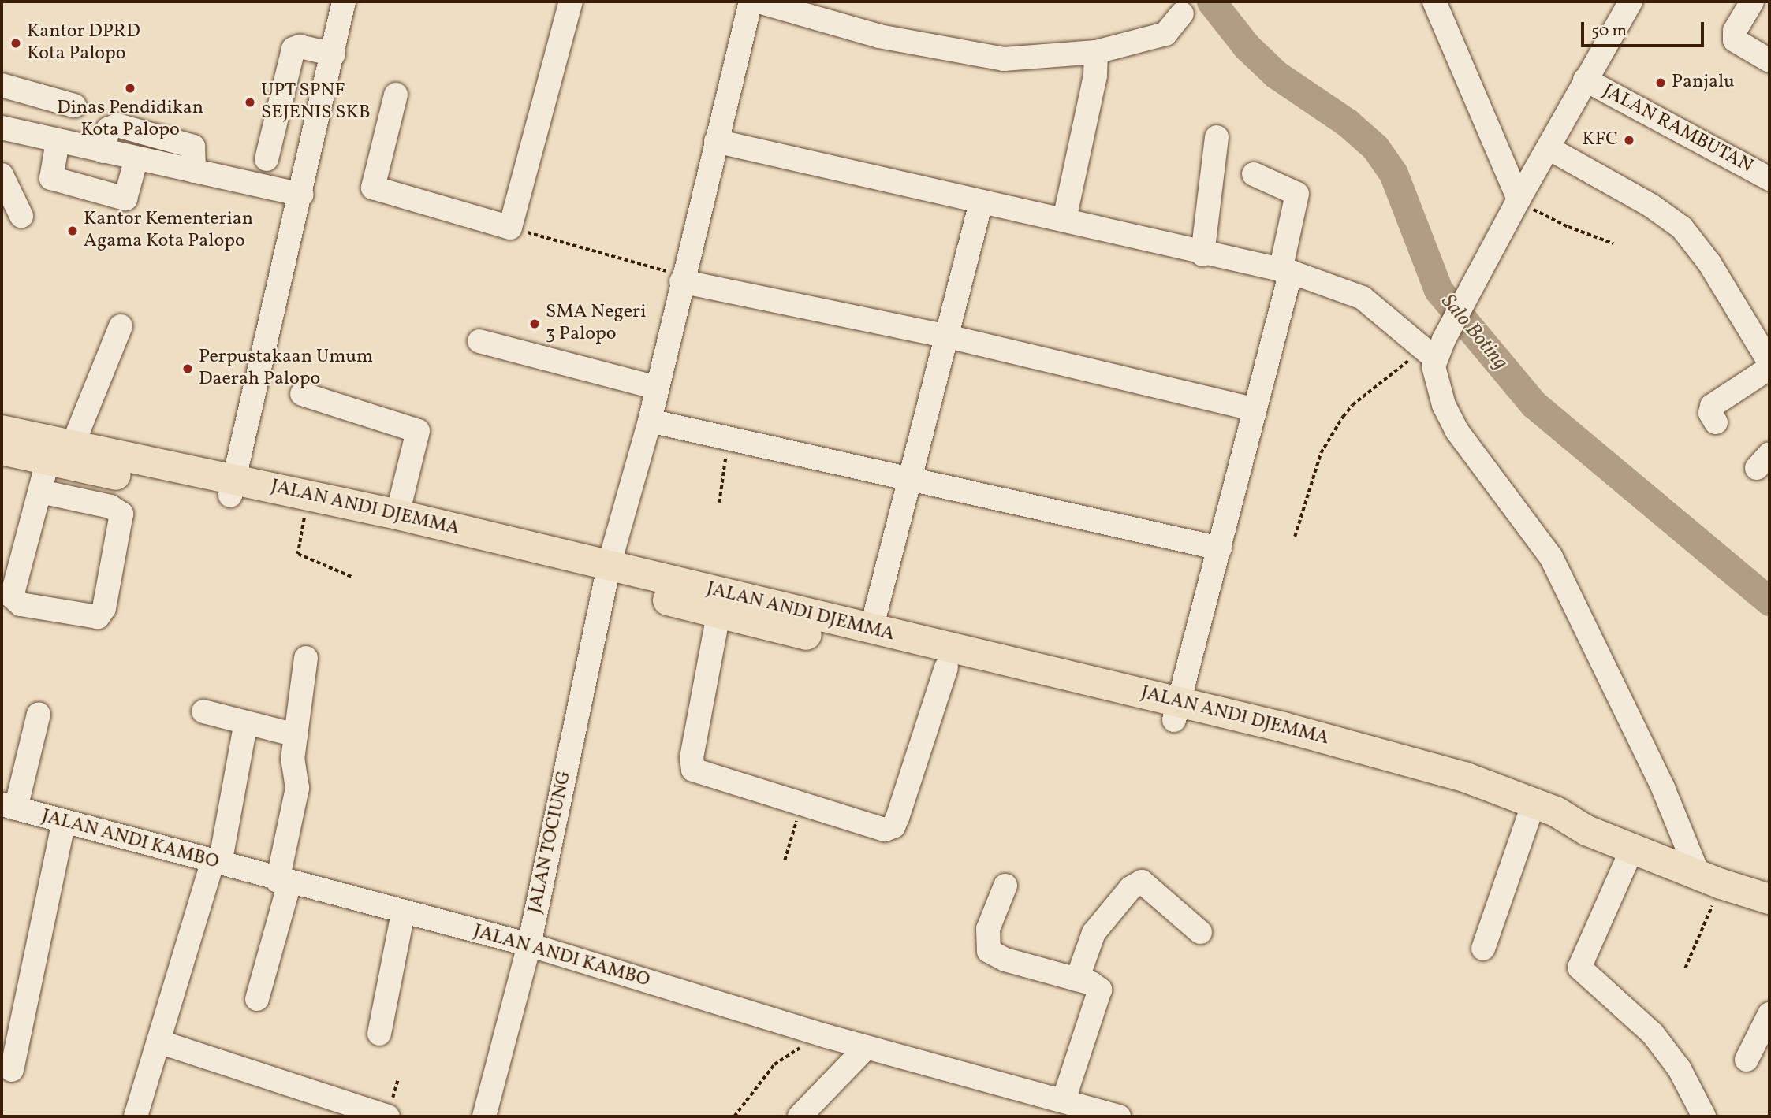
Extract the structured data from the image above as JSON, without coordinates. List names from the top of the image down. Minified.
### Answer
{"streets":{"highway":["JALAN ANDI DJEMMA"],"street":["JALAN RAMBUTAN","JALAN ANDI KAMBO","JALAN TOCIUNG"]},"crossings":[["JALAN ANDI DJEMMA","JALAN TOCIUNG"],["JALAN ANDI KAMBO","JALAN TOCIUNG"]],"water":["Salo Boting"],"places":["Kantor DPRD Kota Palopo","Panjalu","Dinas Pendidikan Kota Palopo","UPT SPNF SEJENIS SKB","KFC","Kantor Kementerian Agama Kota Palopo","SMA Negeri 3 Palopo","Perpustakaan Umum Daerah Palopo"],"scale_bar":"50 m"}
